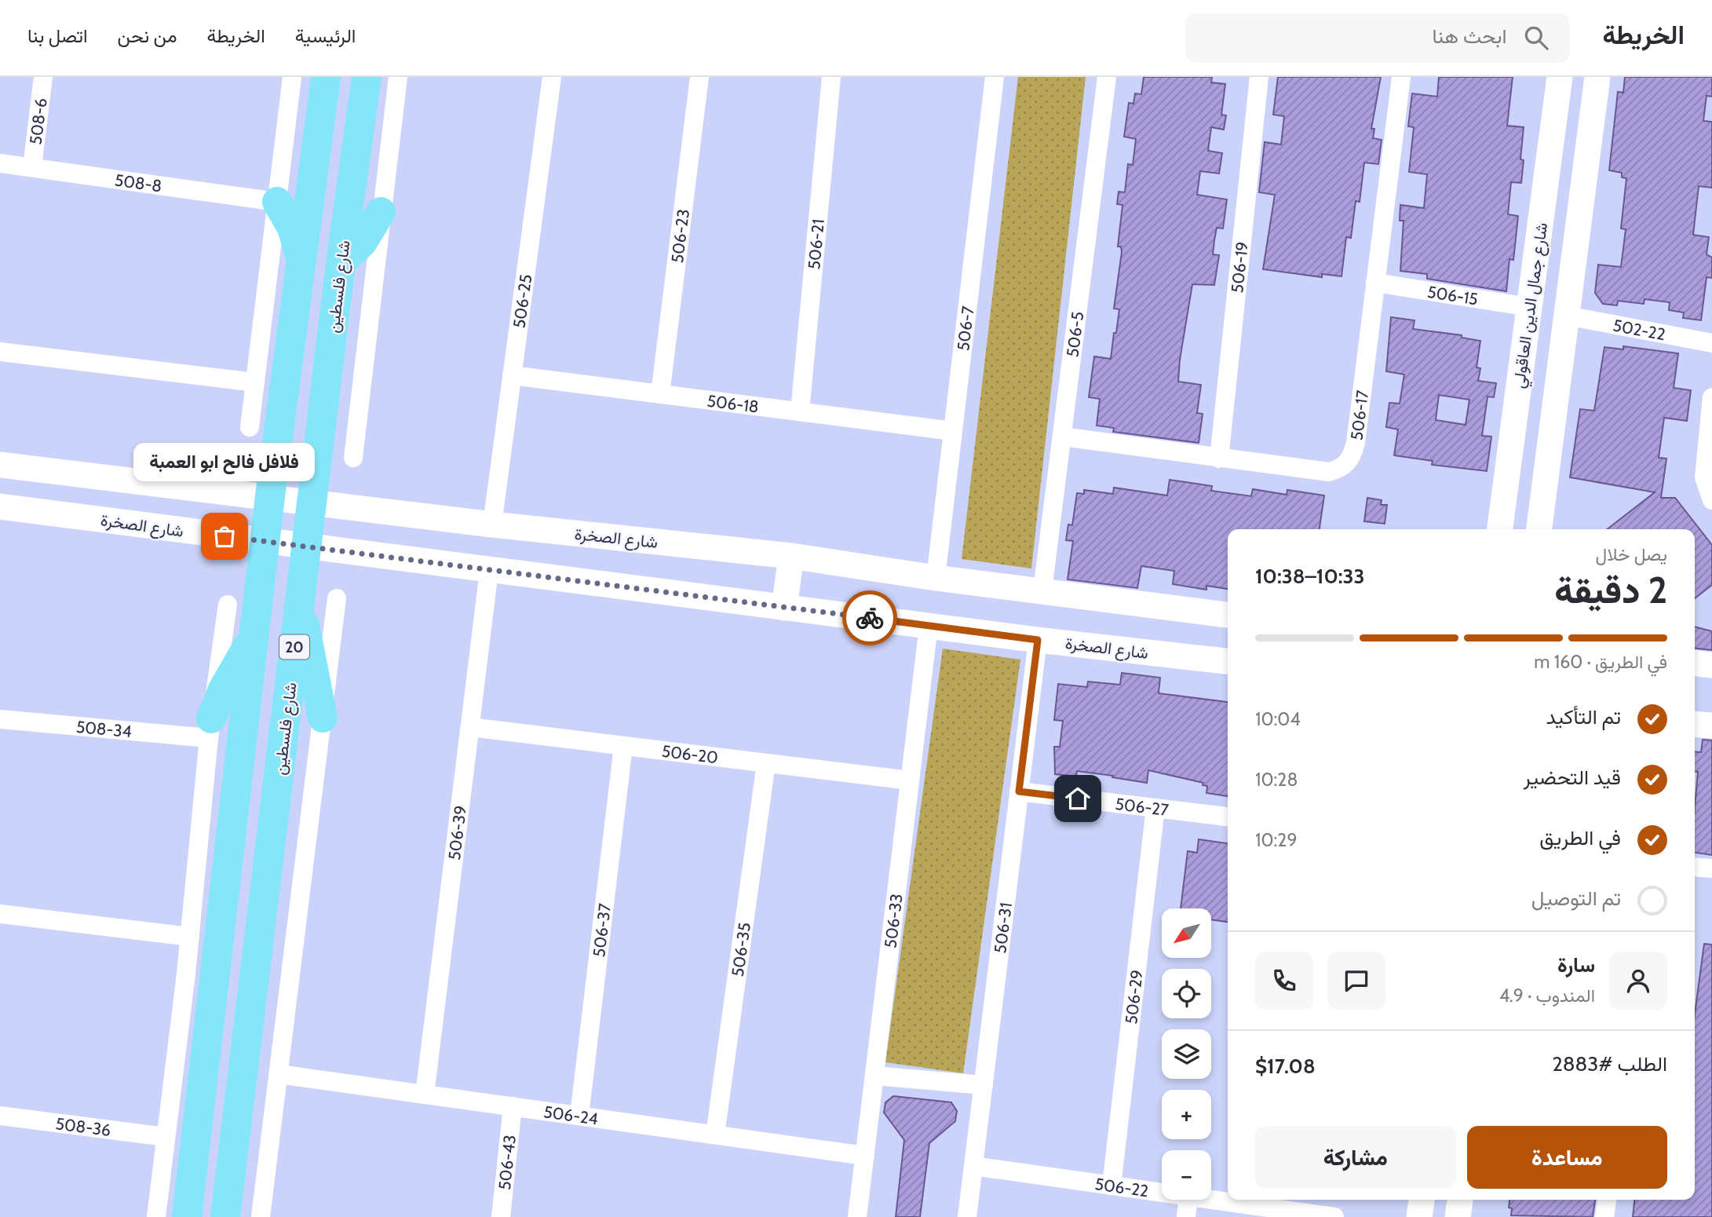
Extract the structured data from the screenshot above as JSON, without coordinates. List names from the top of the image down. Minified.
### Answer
{"streets":{"main road":["شارع فلسطين","20"],"street":["508-6","508-8","506-23","506-21","506-19","506-15","506-25","شارع جمال الدين العاقولي","506-7","502-22","506-5","506-18","506-17","شارع الصخرة","508-34","506-20","506-27","506-39","506-33","506-31","506-37","506-35","506-29","506-24","508-36","506-43","506-22"]},"crossings":[["508-6","508-8"],["506-23","506-18"],["506-21","506-18"],["506-19","506-17"],["شارع فلسطين","شارع الصخرة"],["506-15","شارع جمال الدين العاقولي"],["506-15","506-17"],["506-25","506-18"],["506-25","شارع الصخرة"],["506-7","506-18"],["506-7","شارع الصخرة"],["506-5","506-17"],["506-5","شارع الصخرة"],["شارع الصخرة","506-39"],["شارع الصخرة","506-33"],["شارع الصخرة","506-31"],["506-20","506-39"],["506-20","506-33"],["506-20","506-37"],["506-20","506-35"],["506-27","506-31"],["506-27","506-29"],["506-39","506-24"],["506-33","506-24"],["506-31","506-22"],["506-37","506-24"],["506-35","506-24"],["506-29","506-22"],["506-24","506-43"]],"places":["فلافل فالح ابو العمبة"],"north":"bottom left","page":{"header":"الخريطة","search":"ابحث هنا","nav":["الرئيسية","الخريطة","من نحن","اتصل بنا"],"bubble":"فلافل فالح ابو العمبة","heading":["2 دقيقة","يصل خلال","10:33–10:38"],"panel":["سارة","المندوب · 4.9","الطلب #2883","$17.08"],"bar":"في الطريق · 160 m","list":[["تم التأكيد","10:04"],["قيد التحضير","10:28"],["في الطريق","10:29"],"تم التوصيل"],"map_buttons":["+","−"],"buttons":["مساعدة","مشاركة"]}}
